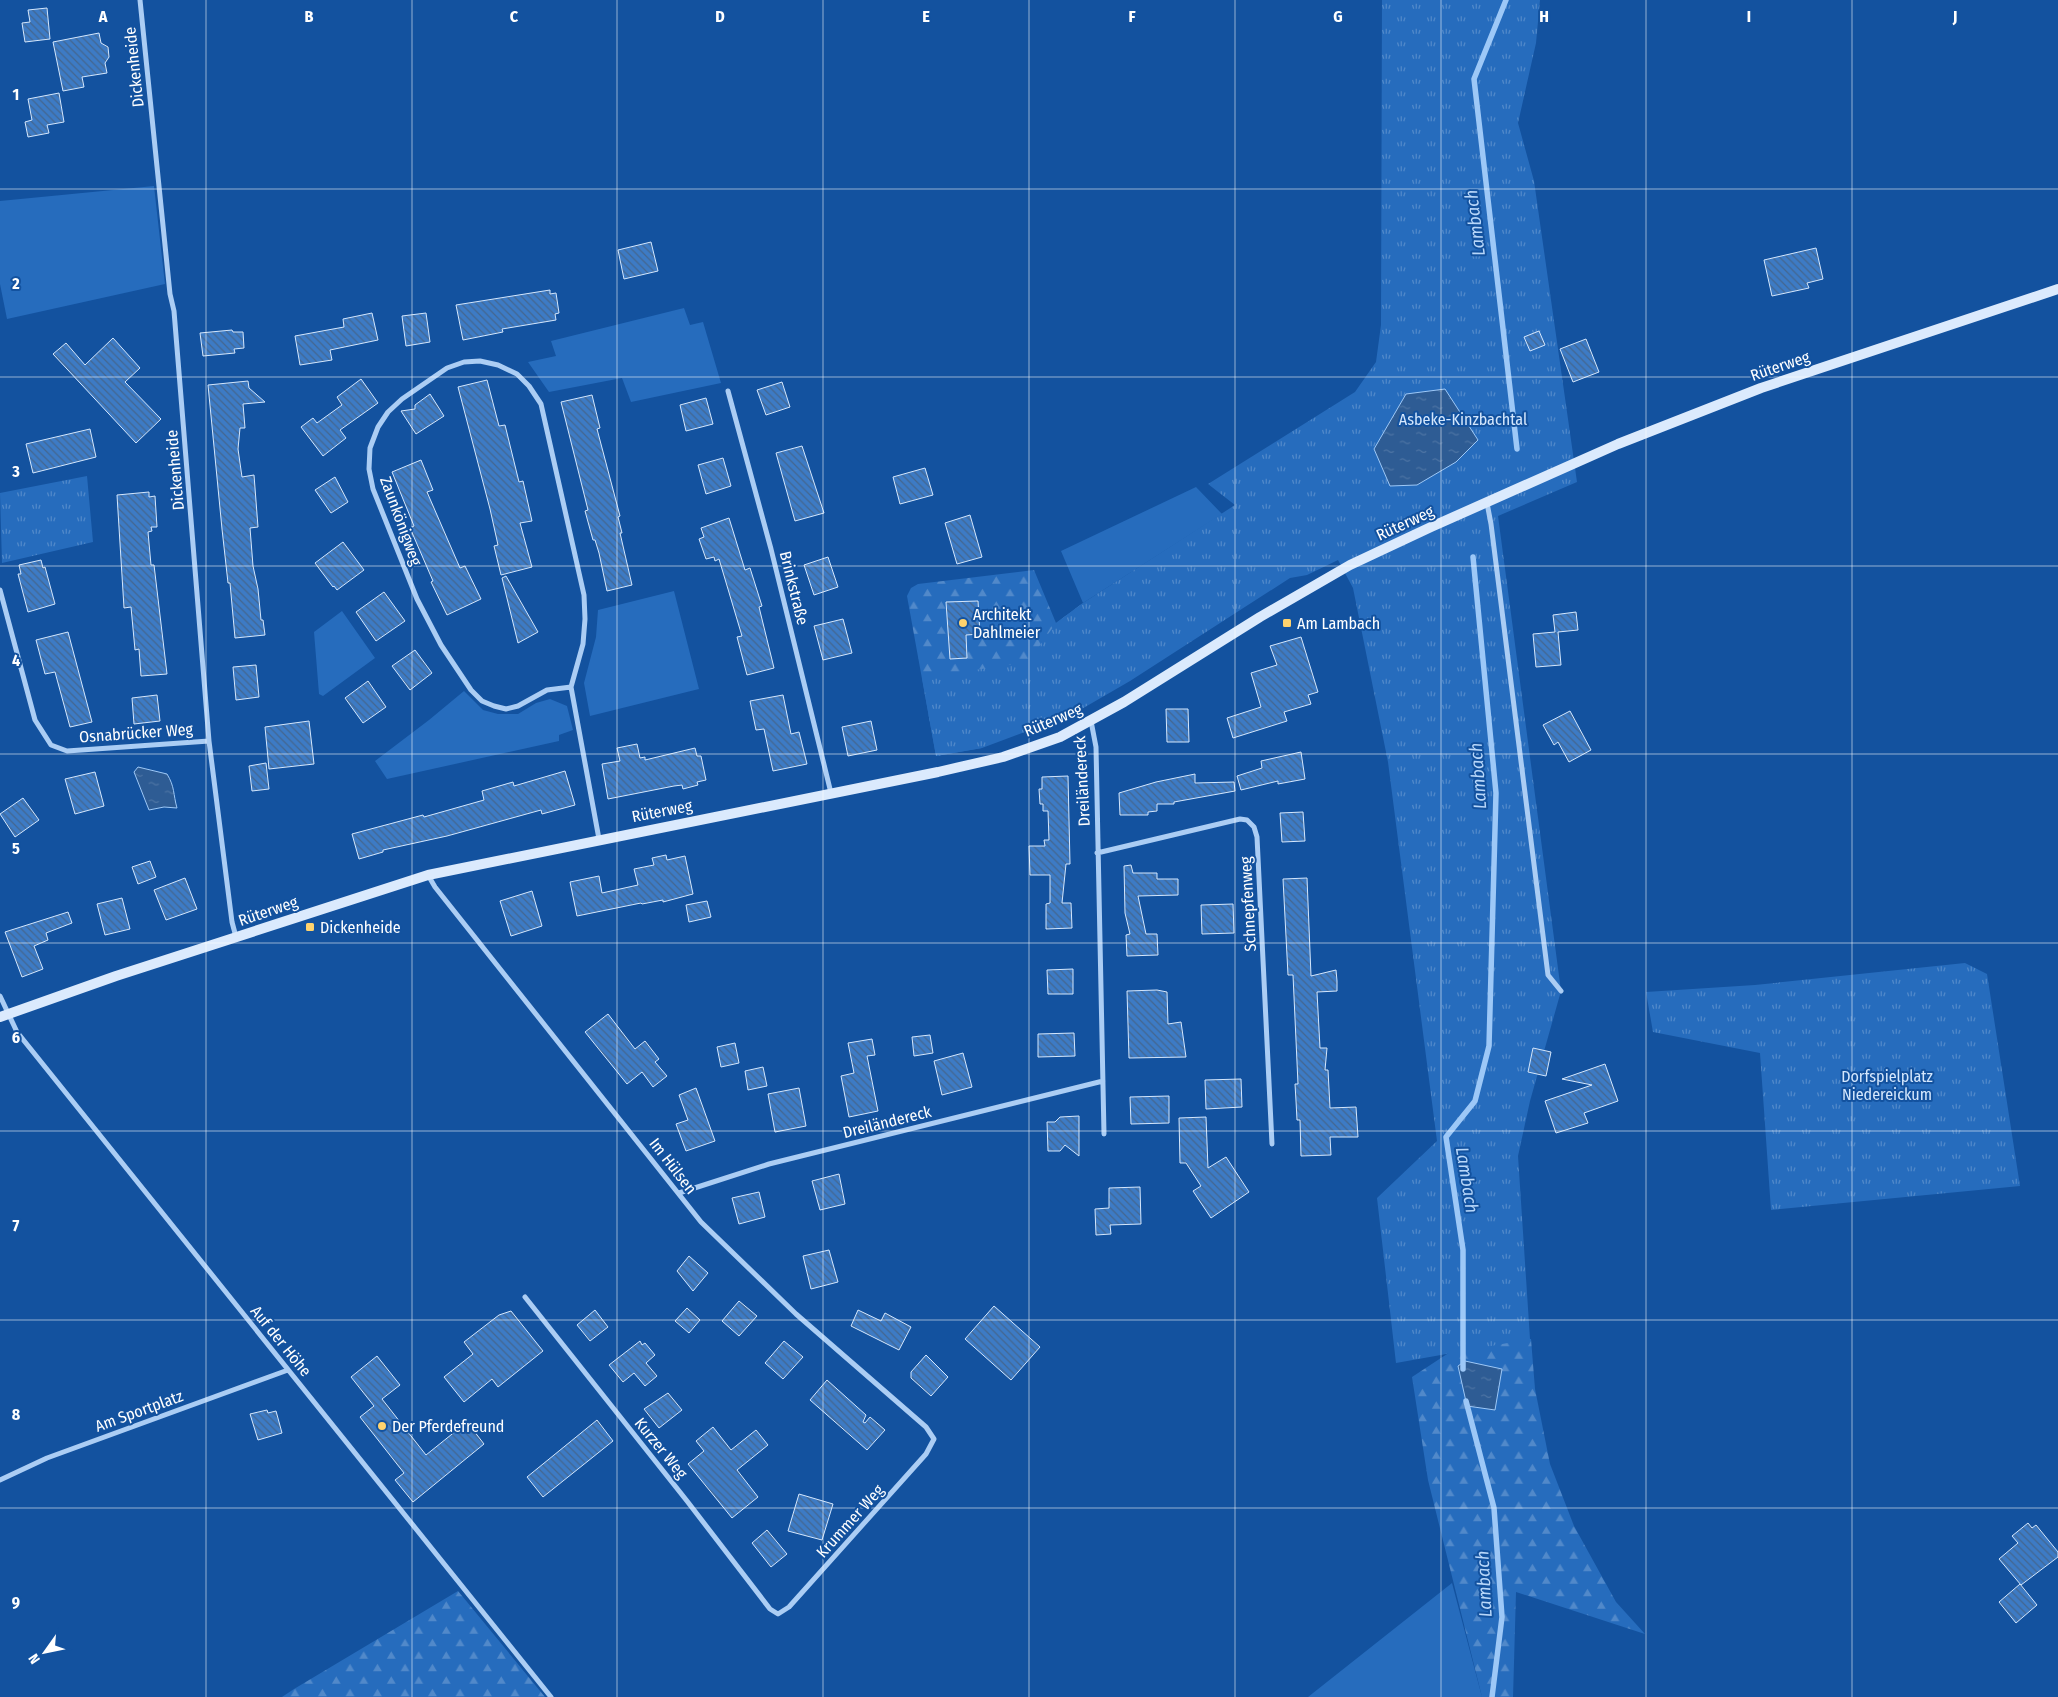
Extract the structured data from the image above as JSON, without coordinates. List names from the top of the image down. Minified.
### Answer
{"streets":{"street":["Dickenheide","Rüterweg","Zaunkönigweg","Brinkstraße","Osnabrücker Weg","Dreiländereck","Schnepfenweg","Im Hülsen","Auf der Höhe","Am Sportplatz","Kurzer Weg","Krummer Weg"]},"crossings":[["Dickenheide","Rüterweg"],["Dickenheide","Osnabrücker Weg"],["Rüterweg","Zaunkönigweg"],["Rüterweg","Brinkstraße"],["Rüterweg","Dreiländereck"],["Rüterweg","Im Hülsen"],["Rüterweg","Auf der Höhe"],["Dreiländereck","Schnepfenweg"],["Dreiländereck","Im Hülsen"],["Im Hülsen","Krummer Weg"],["Auf der Höhe","Am Sportplatz"],["Kurzer Weg","Krummer Weg"]],"water":["Lambach"],"parks":["Asbeke-Kinzbachtal","Dorfspielplatz Niedereickum"],"places":{"other":["Architekt Dahlmeier","Der Pferdefreund"],"transit":["Am Lambach","Dickenheide"]},"north":"bottom left","grid":{"columns":["A","B","C","D","E","F","G","H","I","J"],"rows":["1","2","3","4","5","6","7","8","9"]}}
